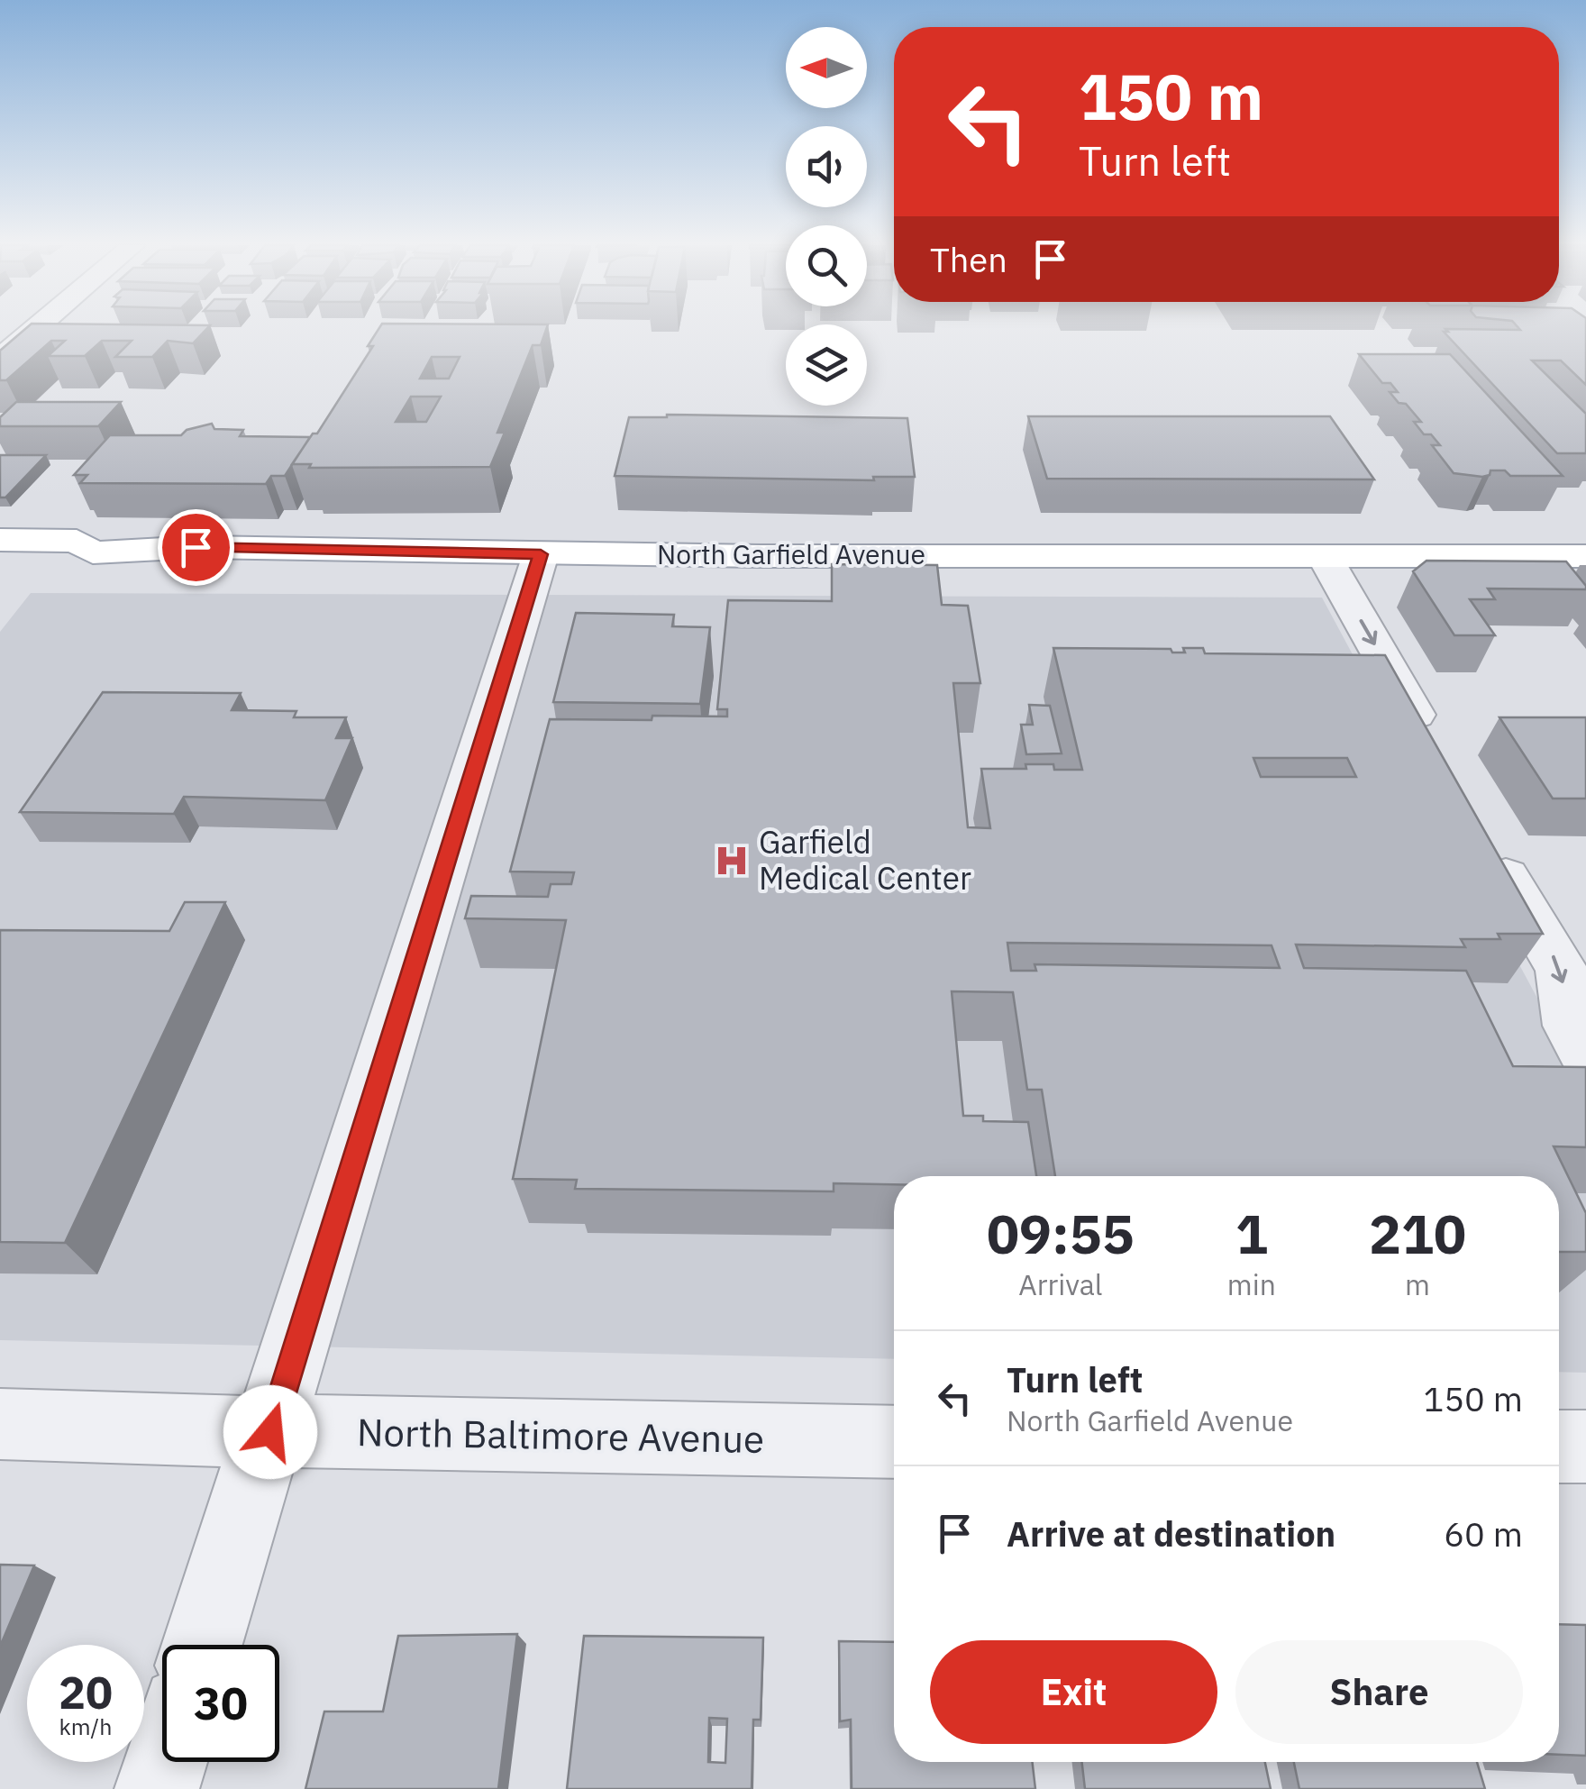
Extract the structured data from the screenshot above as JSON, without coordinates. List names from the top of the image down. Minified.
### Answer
{"streets":{"main road":["North Garfield Avenue"],"street":["North Baltimore Avenue"]},"places":{"hospital":["Garfield Medical Center"]},"north":"left","page":{"turn":["150 m","Turn left"],"then":"Then","eta":["09:55","Arrival","1","min","210","m"],"list":[{"name":"Turn left","note":"North Garfield Avenue","value":"150 m"},{"name":"Arrive at destination","value":"60 m"}],"buttons":["Exit","Share"],"speed":"20 km/h","limit":"30"}}
